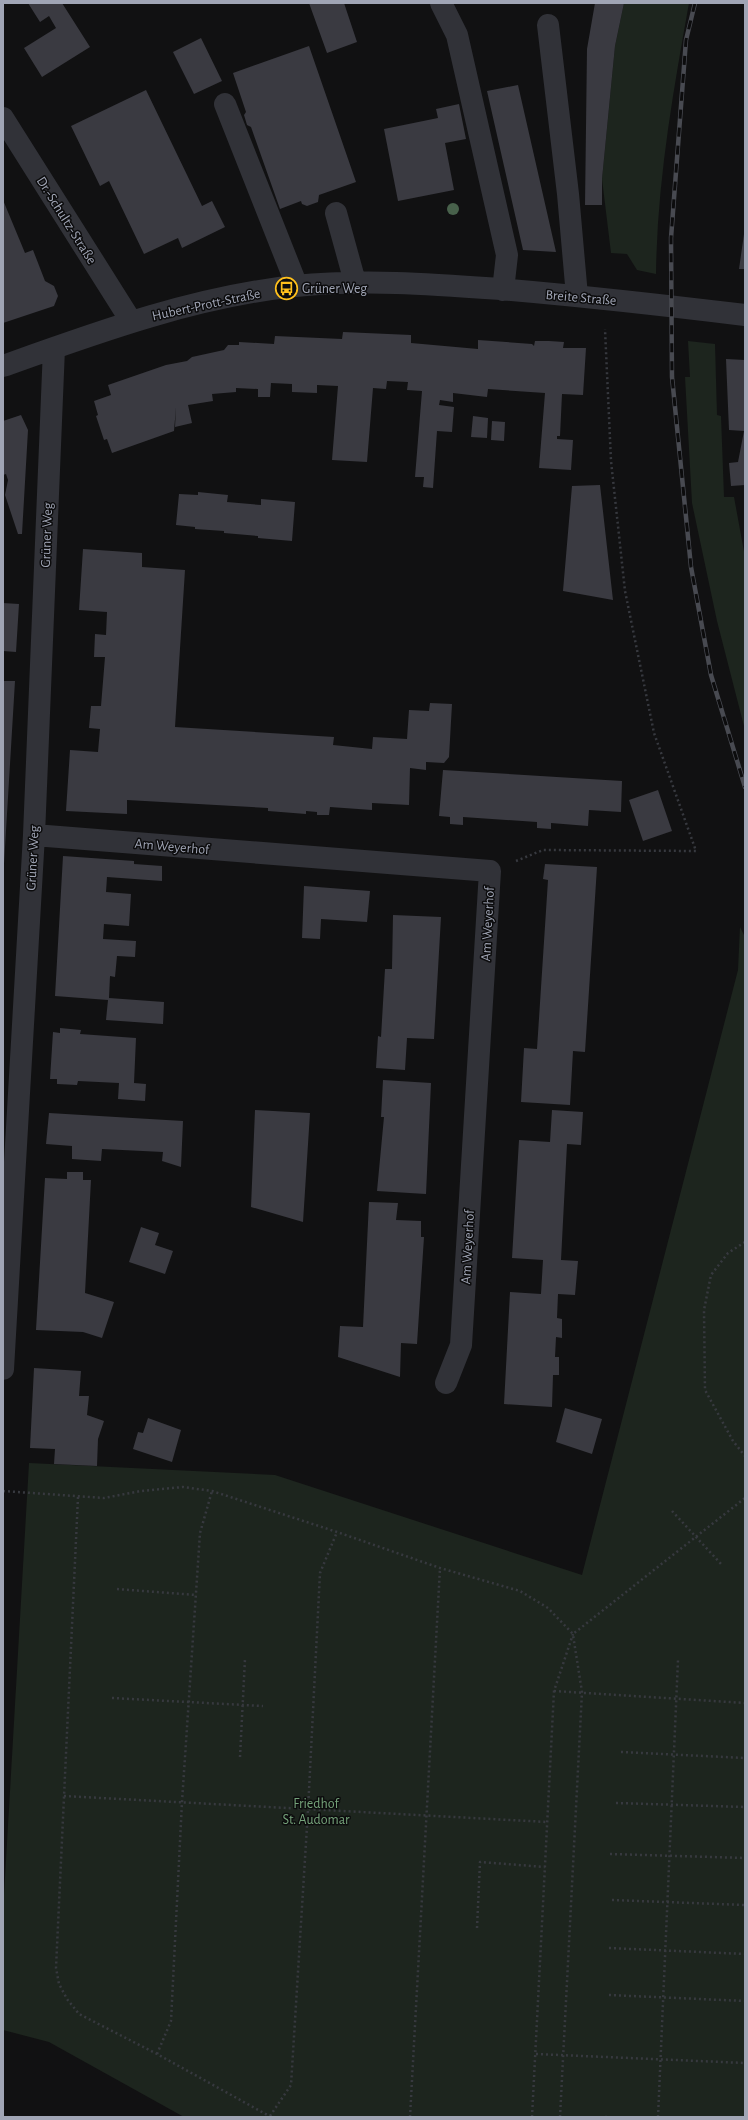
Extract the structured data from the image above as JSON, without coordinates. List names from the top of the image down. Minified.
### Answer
{"streets":{"street":["Dr.-Schultz-Straße","Breite Straße","Hubert-Prott-Straße","Grüner Weg","Am Weyerhof"]},"crossings":[["Dr.-Schultz-Straße","Hubert-Prott-Straße"],["Breite Straße","Hubert-Prott-Straße"],["Hubert-Prott-Straße","Grüner Weg"],["Grüner Weg","Am Weyerhof"]],"parks":["Friedhof St. Audomar"],"places":{"bus stop":["Grüner Weg"]}}
